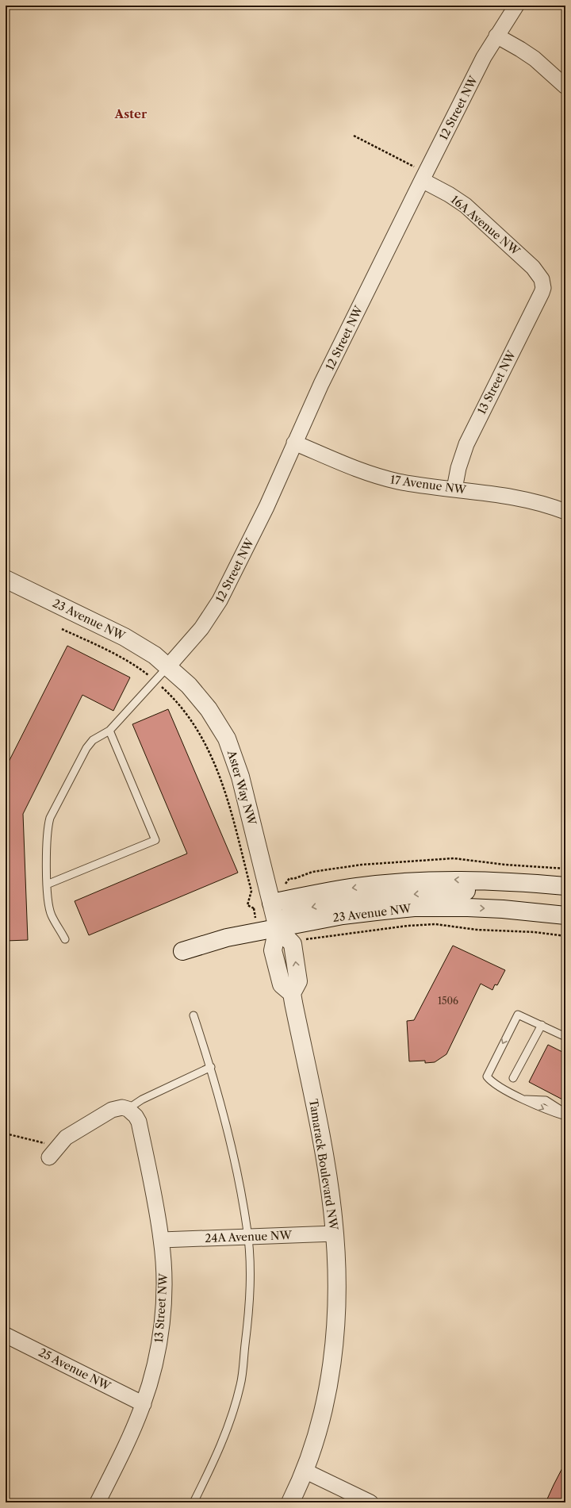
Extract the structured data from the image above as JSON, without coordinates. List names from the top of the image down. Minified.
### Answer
{"streets":{"street":["12 Street NW","16A Avenue NW","13 Street NW","17 Avenue NW","23 Avenue NW","Aster Way NW","Tamarack Boulevard NW","24A Avenue NW","25 Avenue NW"]},"crossings":[["12 Street NW","16A Avenue NW"],["12 Street NW","17 Avenue NW"],["12 Street NW","23 Avenue NW"],["12 Street NW","Aster Way NW"],["16A Avenue NW","13 Street NW"],["13 Street NW","17 Avenue NW"],["13 Street NW","24A Avenue NW"],["13 Street NW","25 Avenue NW"],["23 Avenue NW","Aster Way NW"],["23 Avenue NW","Tamarack Boulevard NW"],["Aster Way NW","Tamarack Boulevard NW"],["Tamarack Boulevard NW","24A Avenue NW"]],"districts":["Aster"],"house_numbers":["1506"]}
